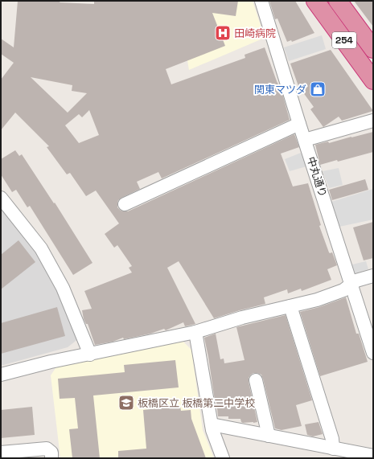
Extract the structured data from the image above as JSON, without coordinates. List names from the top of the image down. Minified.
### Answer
{"streets":{"highway":["254"],"street":["中丸通り"]},"places":{"hospital":["田崎病院"],"shop":["関東マツダ"],"school or university":["板橋区立 板橋第二中学校"]}}
